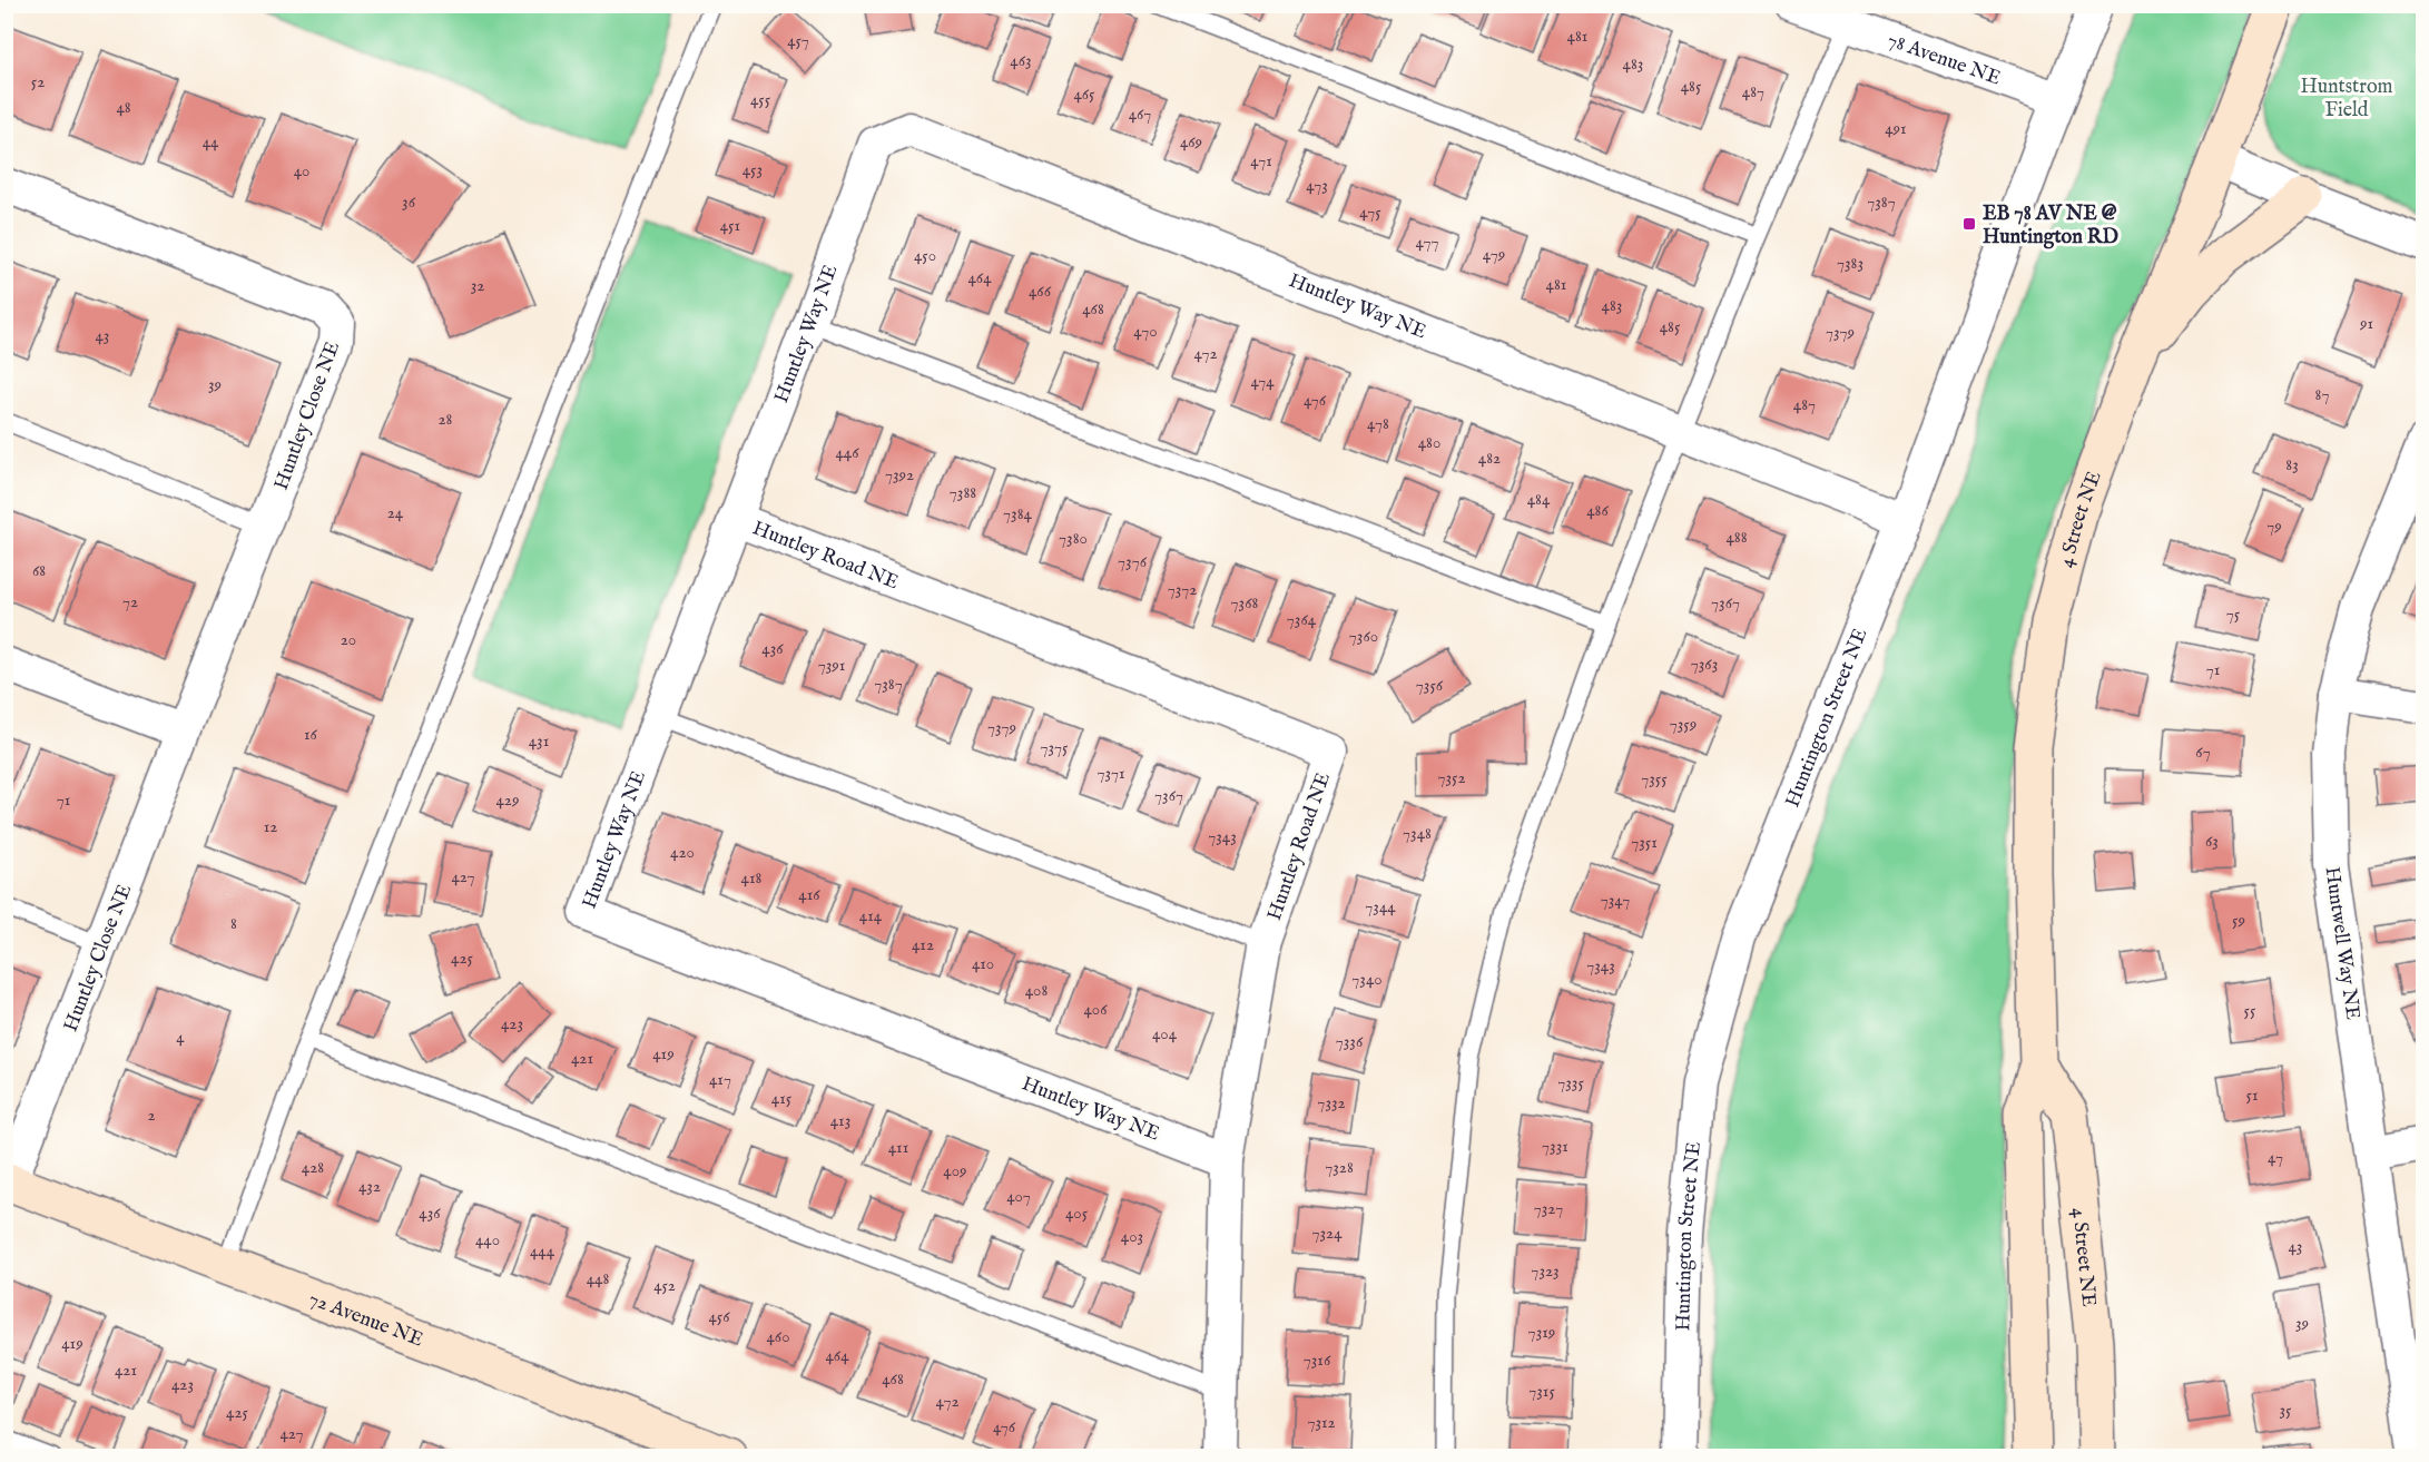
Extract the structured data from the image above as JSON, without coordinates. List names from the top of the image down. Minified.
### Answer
{"streets":{"main road":["4 Street NE","72 Avenue NE"],"street":["78 Avenue NE","Huntley Way NE","Huntley Close NE","Huntley Road NE","Huntington Street NE","Huntwell Way NE"]},"crossings":[["78 Avenue NE","Huntington Street NE"],["Huntley Way NE","Huntley Road NE"],["Huntley Way NE","Huntington Street NE"],["Huntley Close NE","72 Avenue NE"]],"parks":["Huntstrom Field"],"places":{"transit":["EB 78 AV NE @ Huntington RD"]},"house_numbers":["481","457","463","483","52","485","487","465","455","48","467","491","44","469","471","453","40","473","36","7387","475","451","477","479","450","7383","464","481","32","466","483","468","91","485","470","7379","43","472","474","39","87","476","487","28","478","480","446","482","83","7392","7388","484","486","24","7384","79","488","7380","7376","68","7372","72","7368","7367","75","7364","7360","20","436","7363","7391","71","7387","7356","7359","7379","16","431","7375","67","7371","7352","7355","7367","71","429","12","7348","7343","63","7351","420","427","418","416","7347","7344","414","59","8","412","425","410","7343","7340","408","406","55","423","404","4","7336","419","421","417","7335","51","415","7332","2","413","7331","411","47","428","7328","409","432","407","7327","436","405","7324","403","440","43","444","7323","448","452","456","39","7319","460","419","464","7316","421","468","423","7315","472","35","425","7312","476","427"]}
